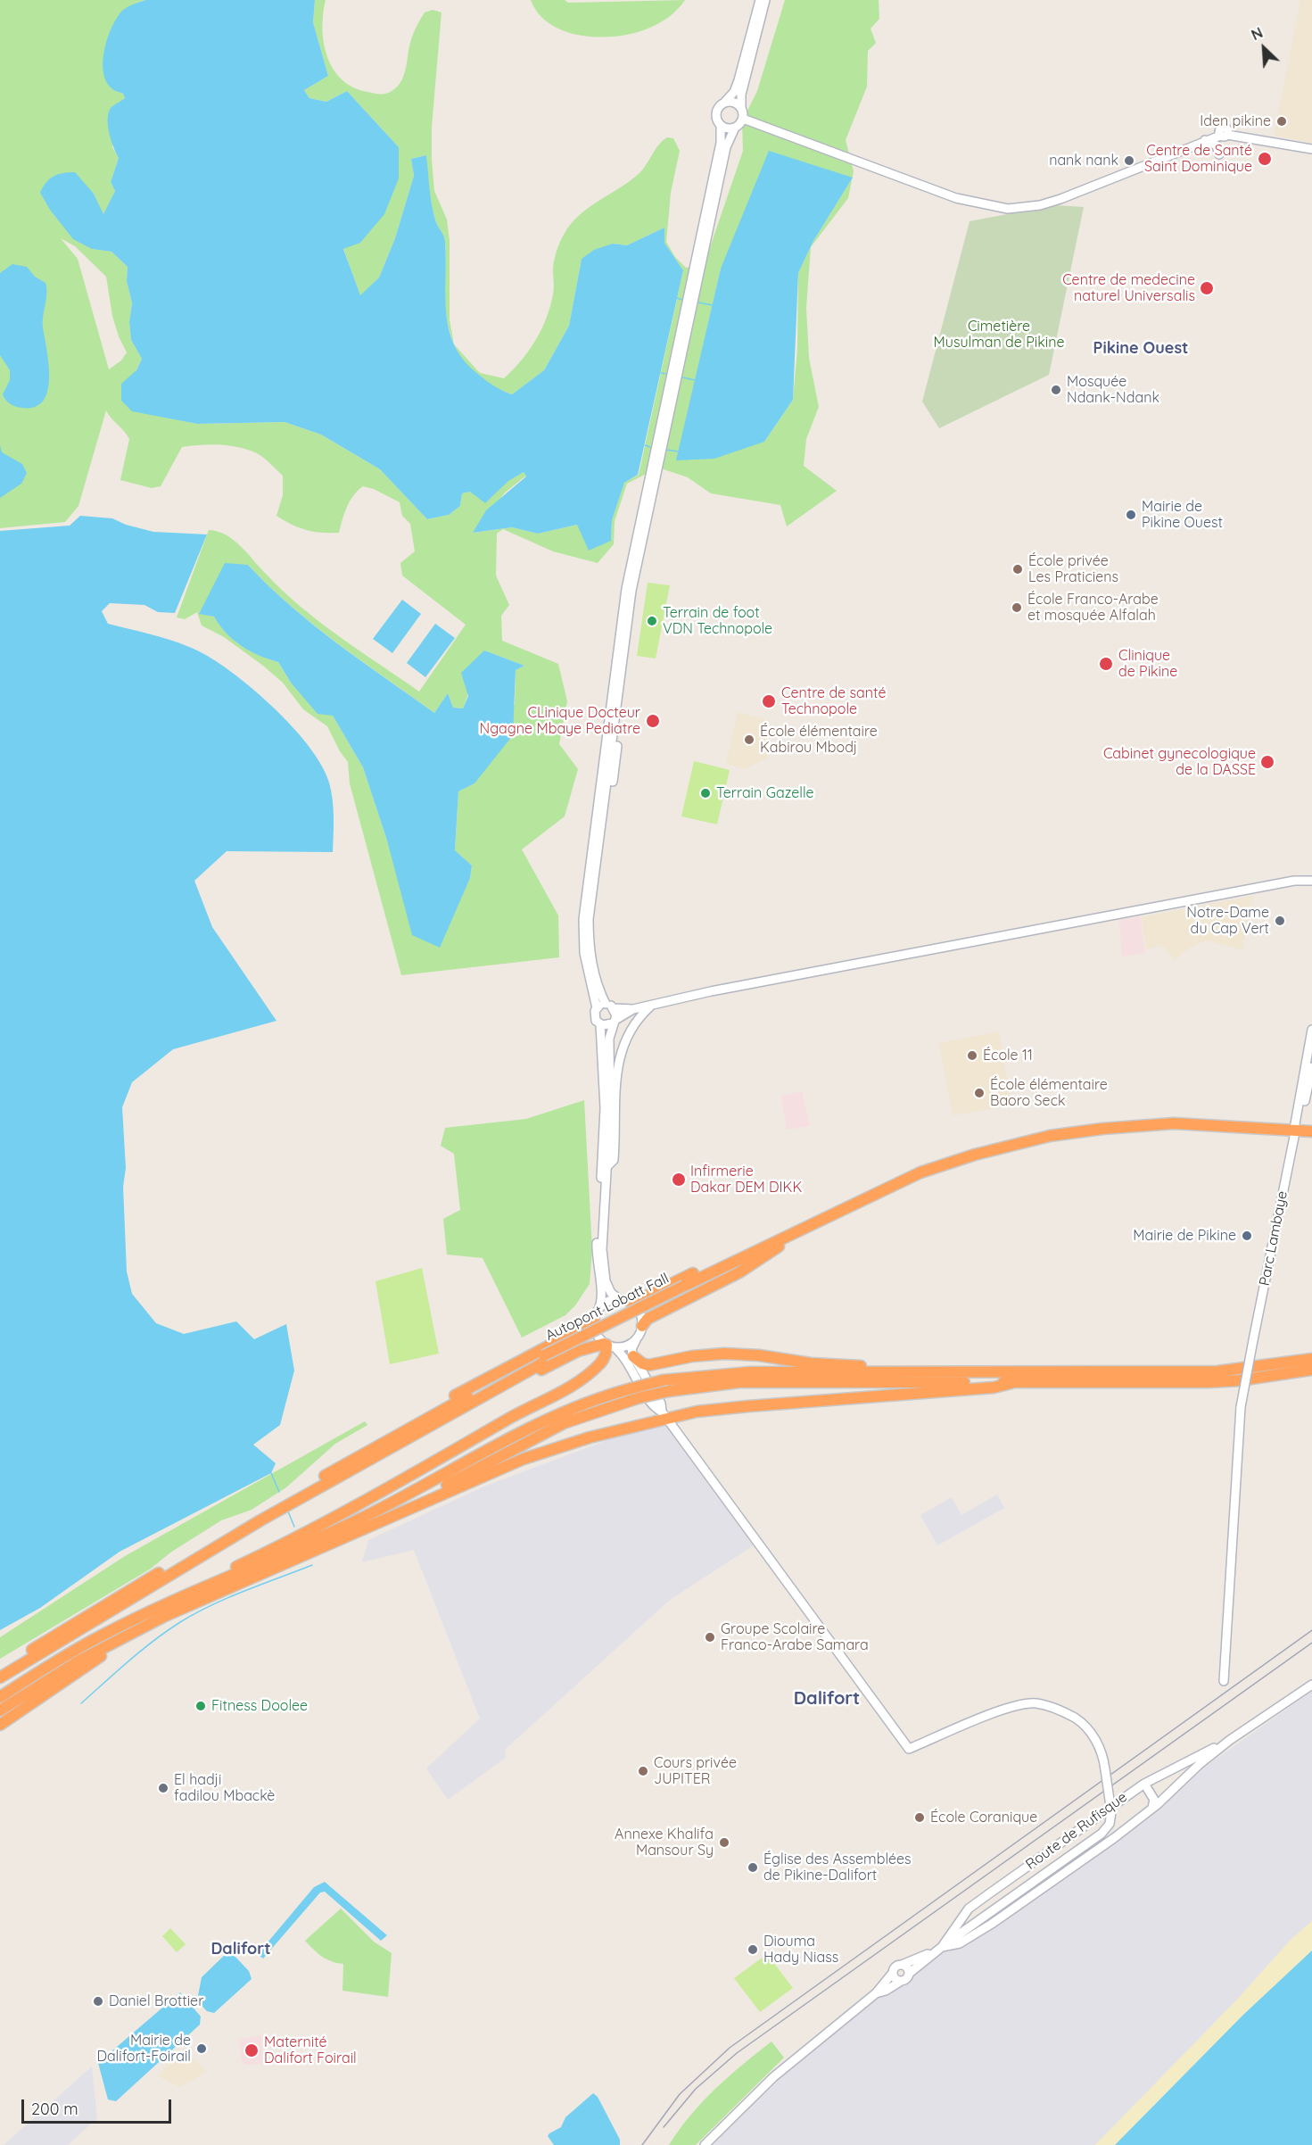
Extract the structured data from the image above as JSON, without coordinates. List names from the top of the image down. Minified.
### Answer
{"streets":{"highway":["Autopont Lobatt Fall"],"main road":["Parc Lambaye","Route de Rufisque"]},"districts":["Pikine Ouest","Dalifort","Dalifort"],"parks":["Cimetière Musulman de Pikine"],"places":["Iden pikine","Centre de Santé Saint Dominique","nank nank","Centre de medecine naturel Universalis","Mosquée Ndank-Ndank","Mairie de Pikine Ouest","École privée Les Praticiens","École Franco-Arabe et mosquée Alfalah","Terrain de foot VDN Technopole","Clinique de Pikine","Centre de santé Technopole","CLinique Docteur Ngagne Mbaye Pediatre","École élémentaire Kabirou Mbodj","Cabinet gynecologique de la DASSE","Terrain Gazelle","Notre-Dame du Cap Vert","École 11","École élémentaire Baoro Seck","Infirmerie Dakar DEM DIKK","Mairie de Pikine","Groupe Scolaire Franco-Arabe Samara","Fitness Doolee","Cours privée JUPITER","El hadji fadilou Mbackè","École Coranique","Annexe Khalifa Mansour Sy","Église des Assemblées de Pikine-Dalifort","Diouma Hady Niass","Daniel Brottier","Mairie de Dalifort-Foirail","Maternité Dalifort Foirail"],"scale_bar":"200 m","north":"top left"}
